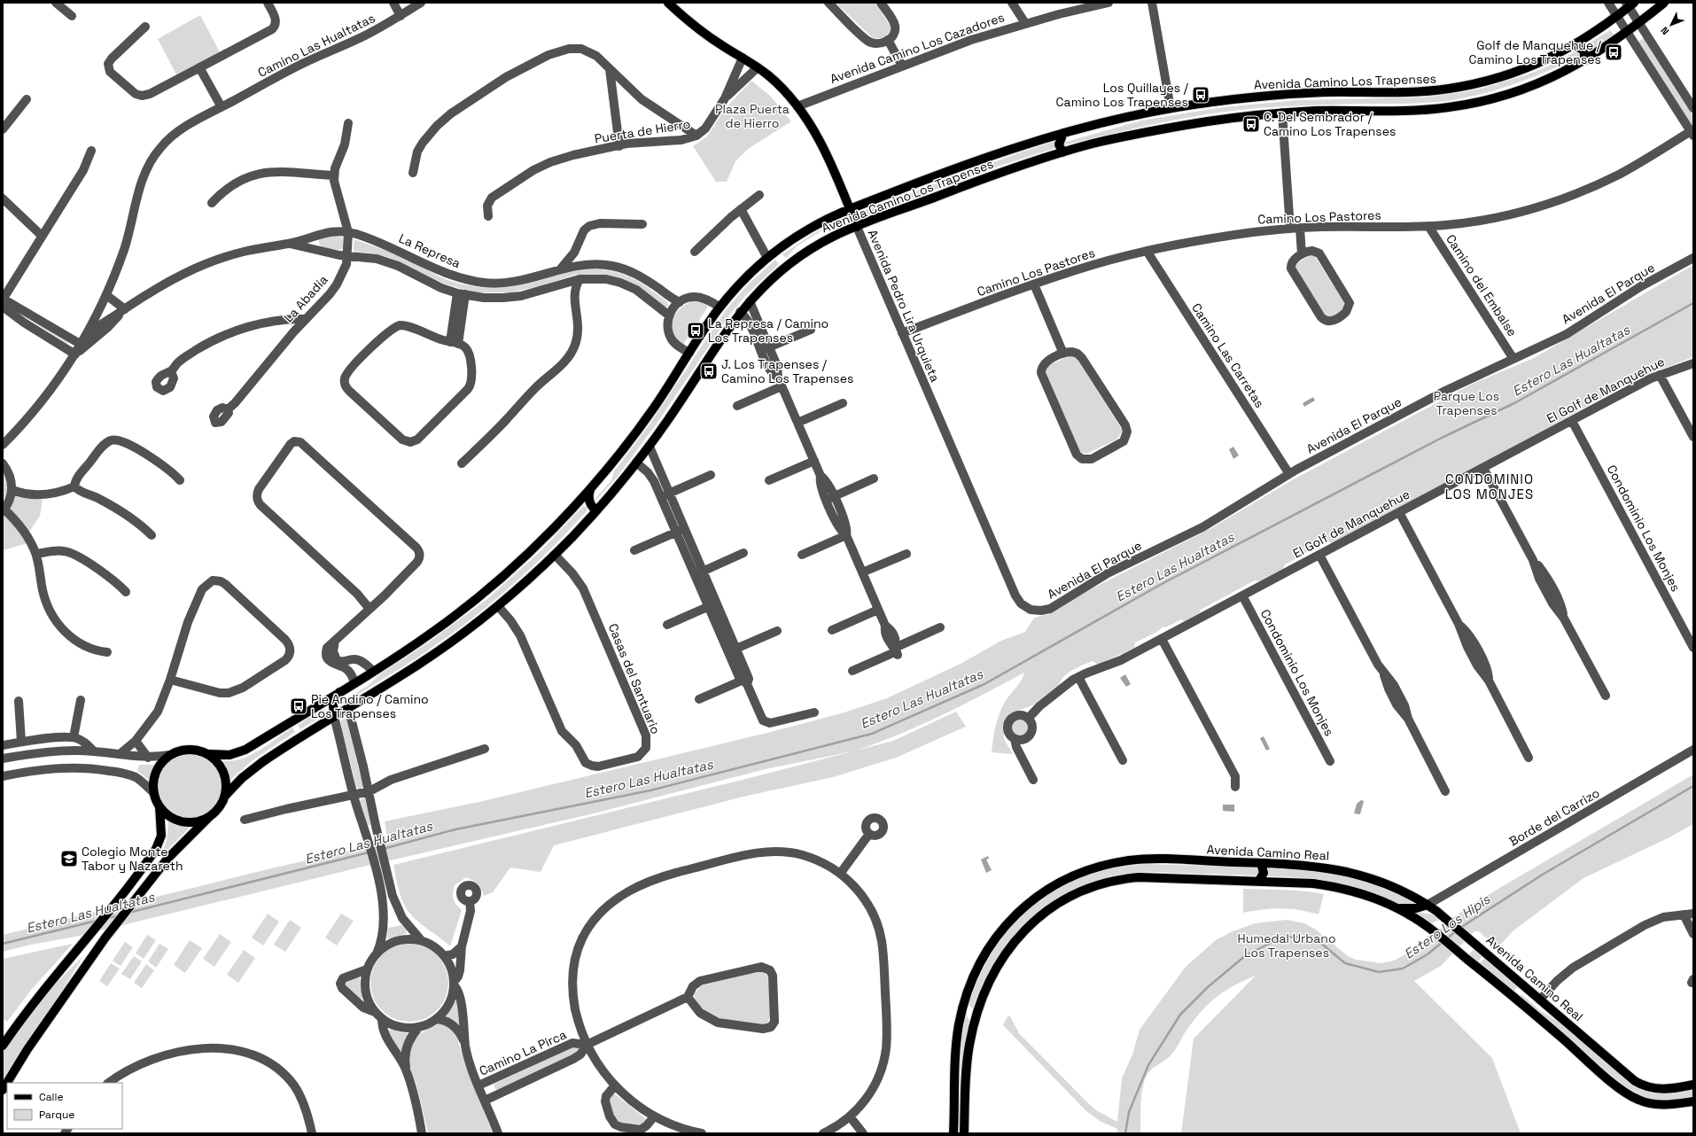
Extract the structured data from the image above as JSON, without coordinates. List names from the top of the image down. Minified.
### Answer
{"streets":{"main road":["Avenida Camino Los Trapenses","Avenida Pedro Lira Urquieta","Avenida Camino Real"],"street":["Camino Las Hualtatas","Avenida Camino Los Cazadores","Puerta de Hierro","Camino Los Pastores","La Represa","Camino del Embalse","Avenida El Parque","La Abadía","Camino Las Carretas","El Golf de Manquehue","Condominio Los Monjes","Casas del Santuario","Borde del Carrizo","Camino La Pirca"]},"crossings":[["Camino Las Hualtatas","La Represa"],["Avenida Camino Los Cazadores","Avenida Pedro Lira Urquieta"],["Avenida Camino Los Trapenses","Avenida Pedro Lira Urquieta"],["Avenida Camino Los Trapenses","Casas del Santuario"],["Puerta de Hierro","Avenida Pedro Lira Urquieta"],["Camino Los Pastores","Camino del Embalse"],["Camino Los Pastores","Avenida Pedro Lira Urquieta"],["Camino Los Pastores","Camino Las Carretas"],["La Represa","La Abadía"],["Camino del Embalse","Avenida El Parque"],["Avenida El Parque","Avenida Pedro Lira Urquieta"],["Avenida El Parque","Camino Las Carretas"],["El Golf de Manquehue","Condominio Los Monjes"],["Borde del Carrizo","Avenida Camino Real"]],"districts":["CONDOMINIO LOS MONJES"],"water":["Estero Las Hualtatas","Estero Los Hipis"],"parks":["Plaza Puerta de Hierro","Parque Los Trapenses","Humedal Urbano Los Trapenses"],"places":{"bus stop":["Golf de Manquehue / Camino Los Trapenses","Los Quillayes / Camino Los Trapenses","C. Del Sembrador / Camino Los Trapenses","La Represa / Camino Los Trapenses","J. Los Trapenses / Camino Los Trapenses","Pie Andino / Camino Los Trapenses"],"school or university":["Colegio Monte Tabor y Nazareth"]},"legend":["Calle","Parque"],"north":"bottom left"}
